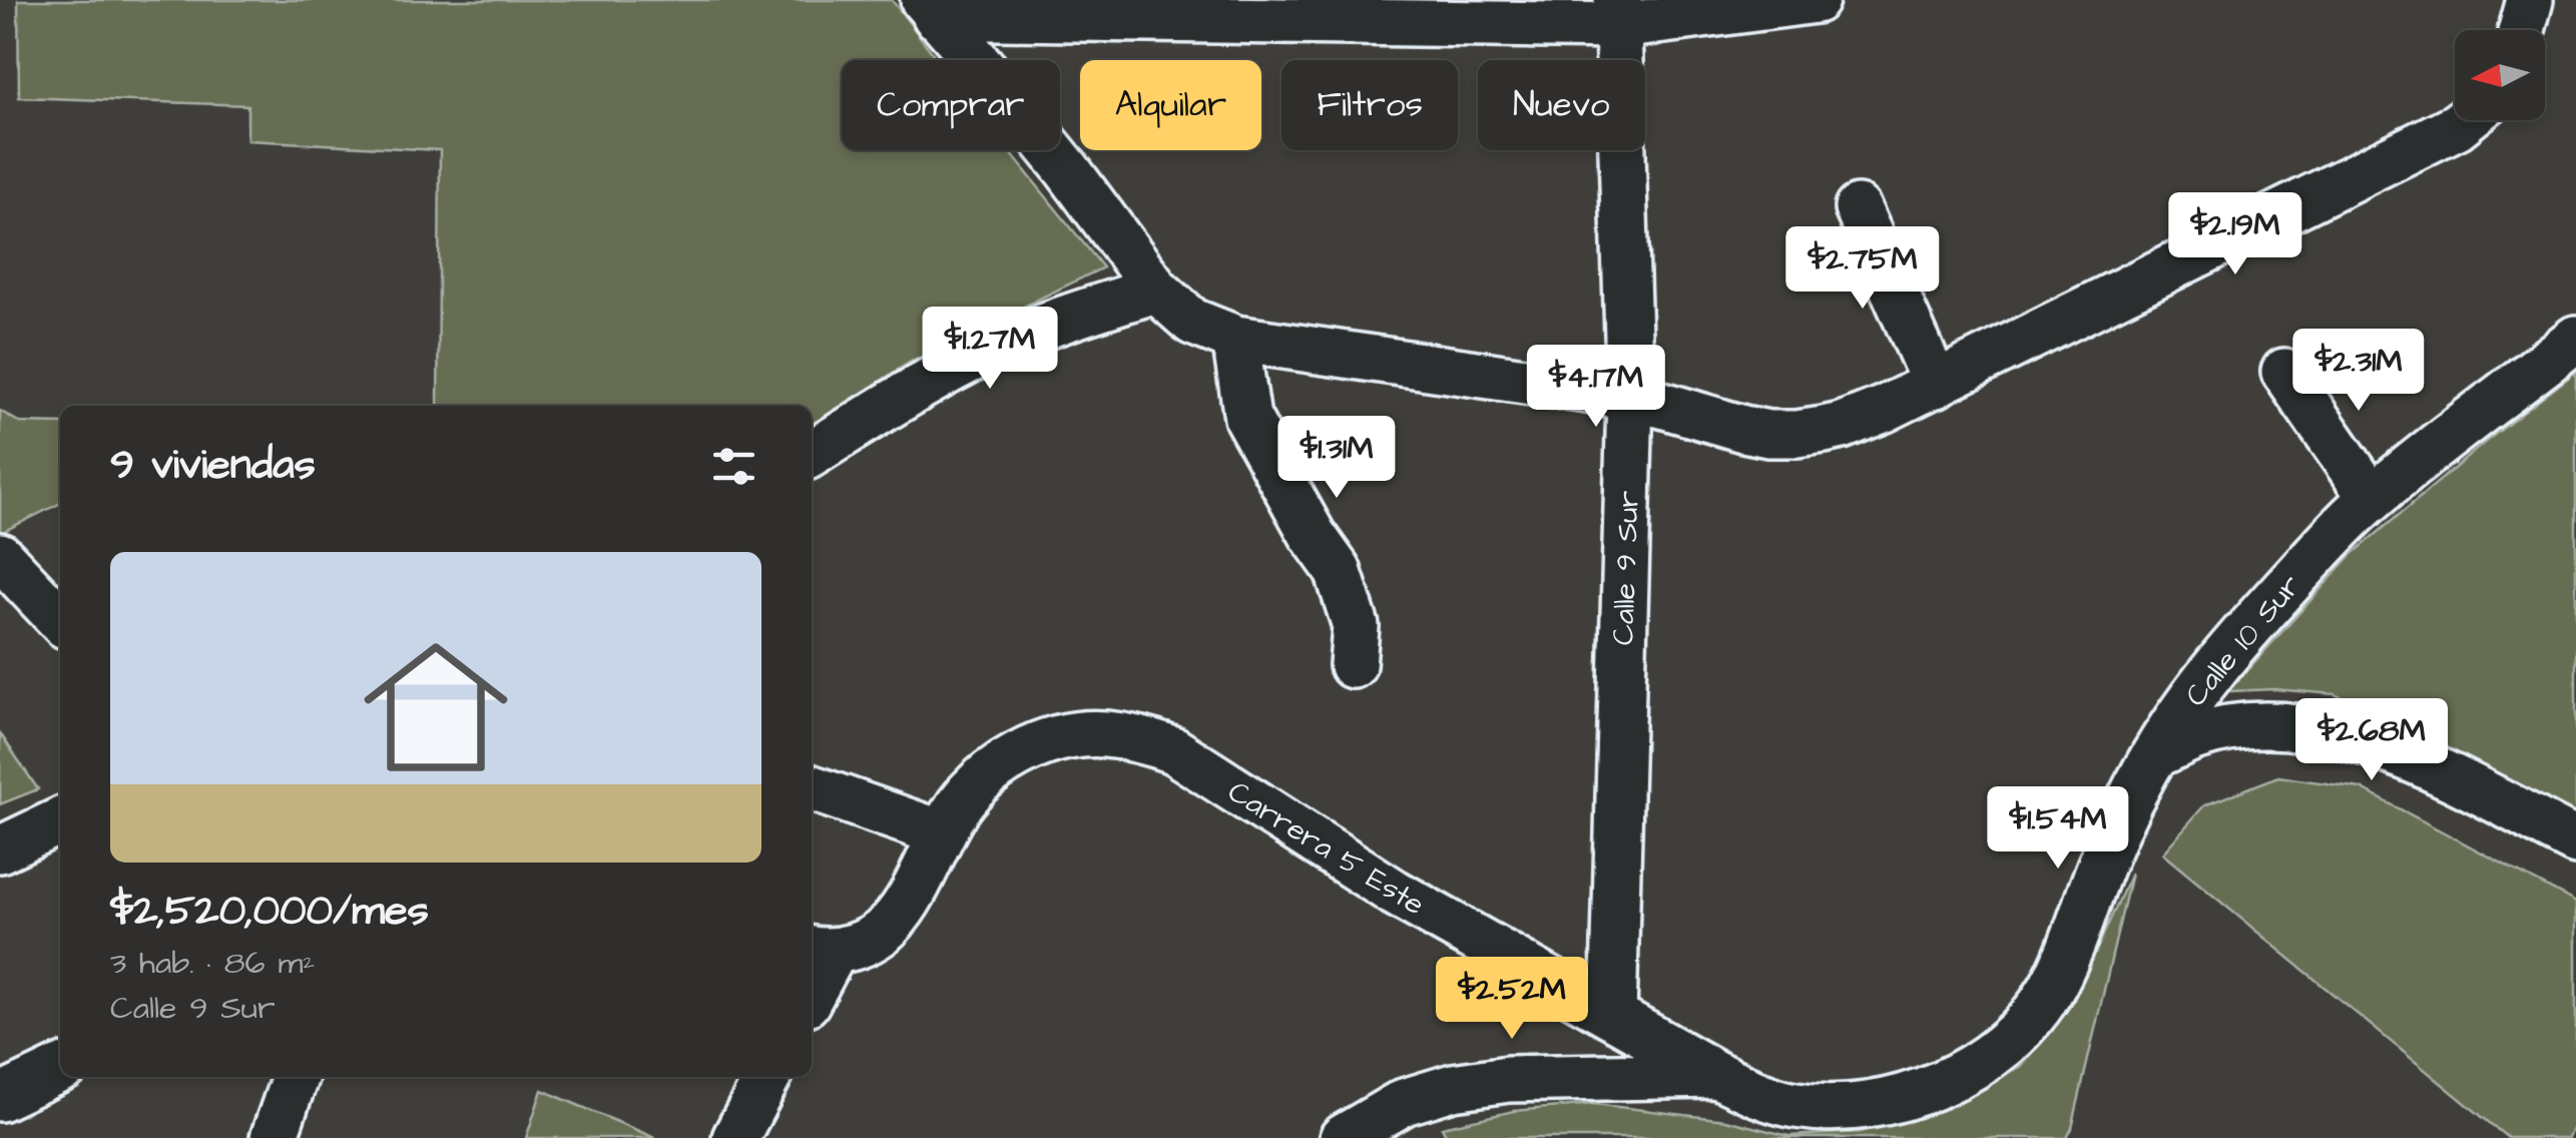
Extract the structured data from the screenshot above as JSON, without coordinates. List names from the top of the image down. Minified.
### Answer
{"streets":{"street":["Calle 9 Sur","Calle 10 Sur","Carrera 5 Este"]},"crossings":[["Calle 9 Sur","Carrera 5 Este"],["Calle 10 Sur","Carrera 5 Este"]],"north":"left","page":{"chip":["Comprar","Alquilar","Filtros","Nuevo"],"price":["$2.19M","$2.75M","$1.27M","$2.31M","$4.17M","$1.31M","$2.68M","$1.54M","$2.52M"],"heading":"9 viviendas","list":[{"name":"$2,520,000/mes","note":"3 hab. · 86 m² · Calle 9 Sur"}]}}
